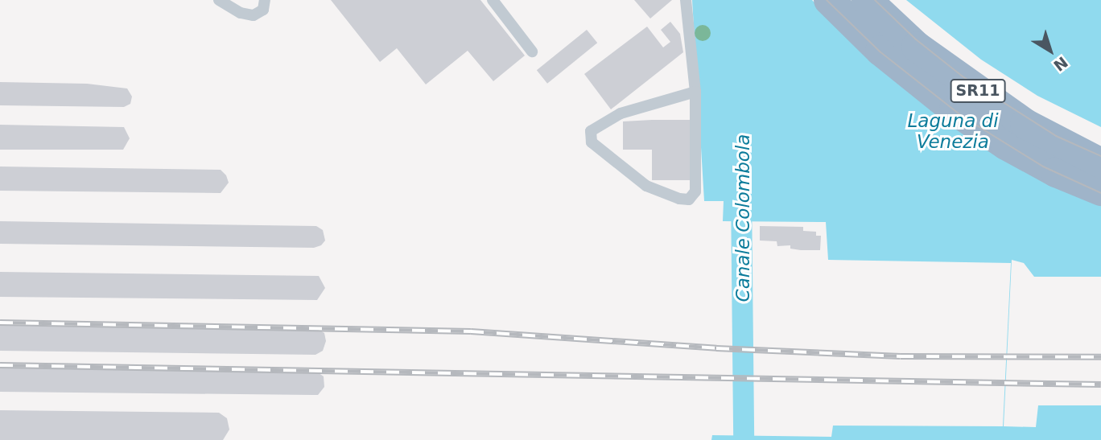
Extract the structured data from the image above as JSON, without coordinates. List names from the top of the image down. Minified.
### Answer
{"streets":{"highway":["SR11"]},"water":["Laguna di Venezia","Canale Colombola"],"north":"bottom right"}
